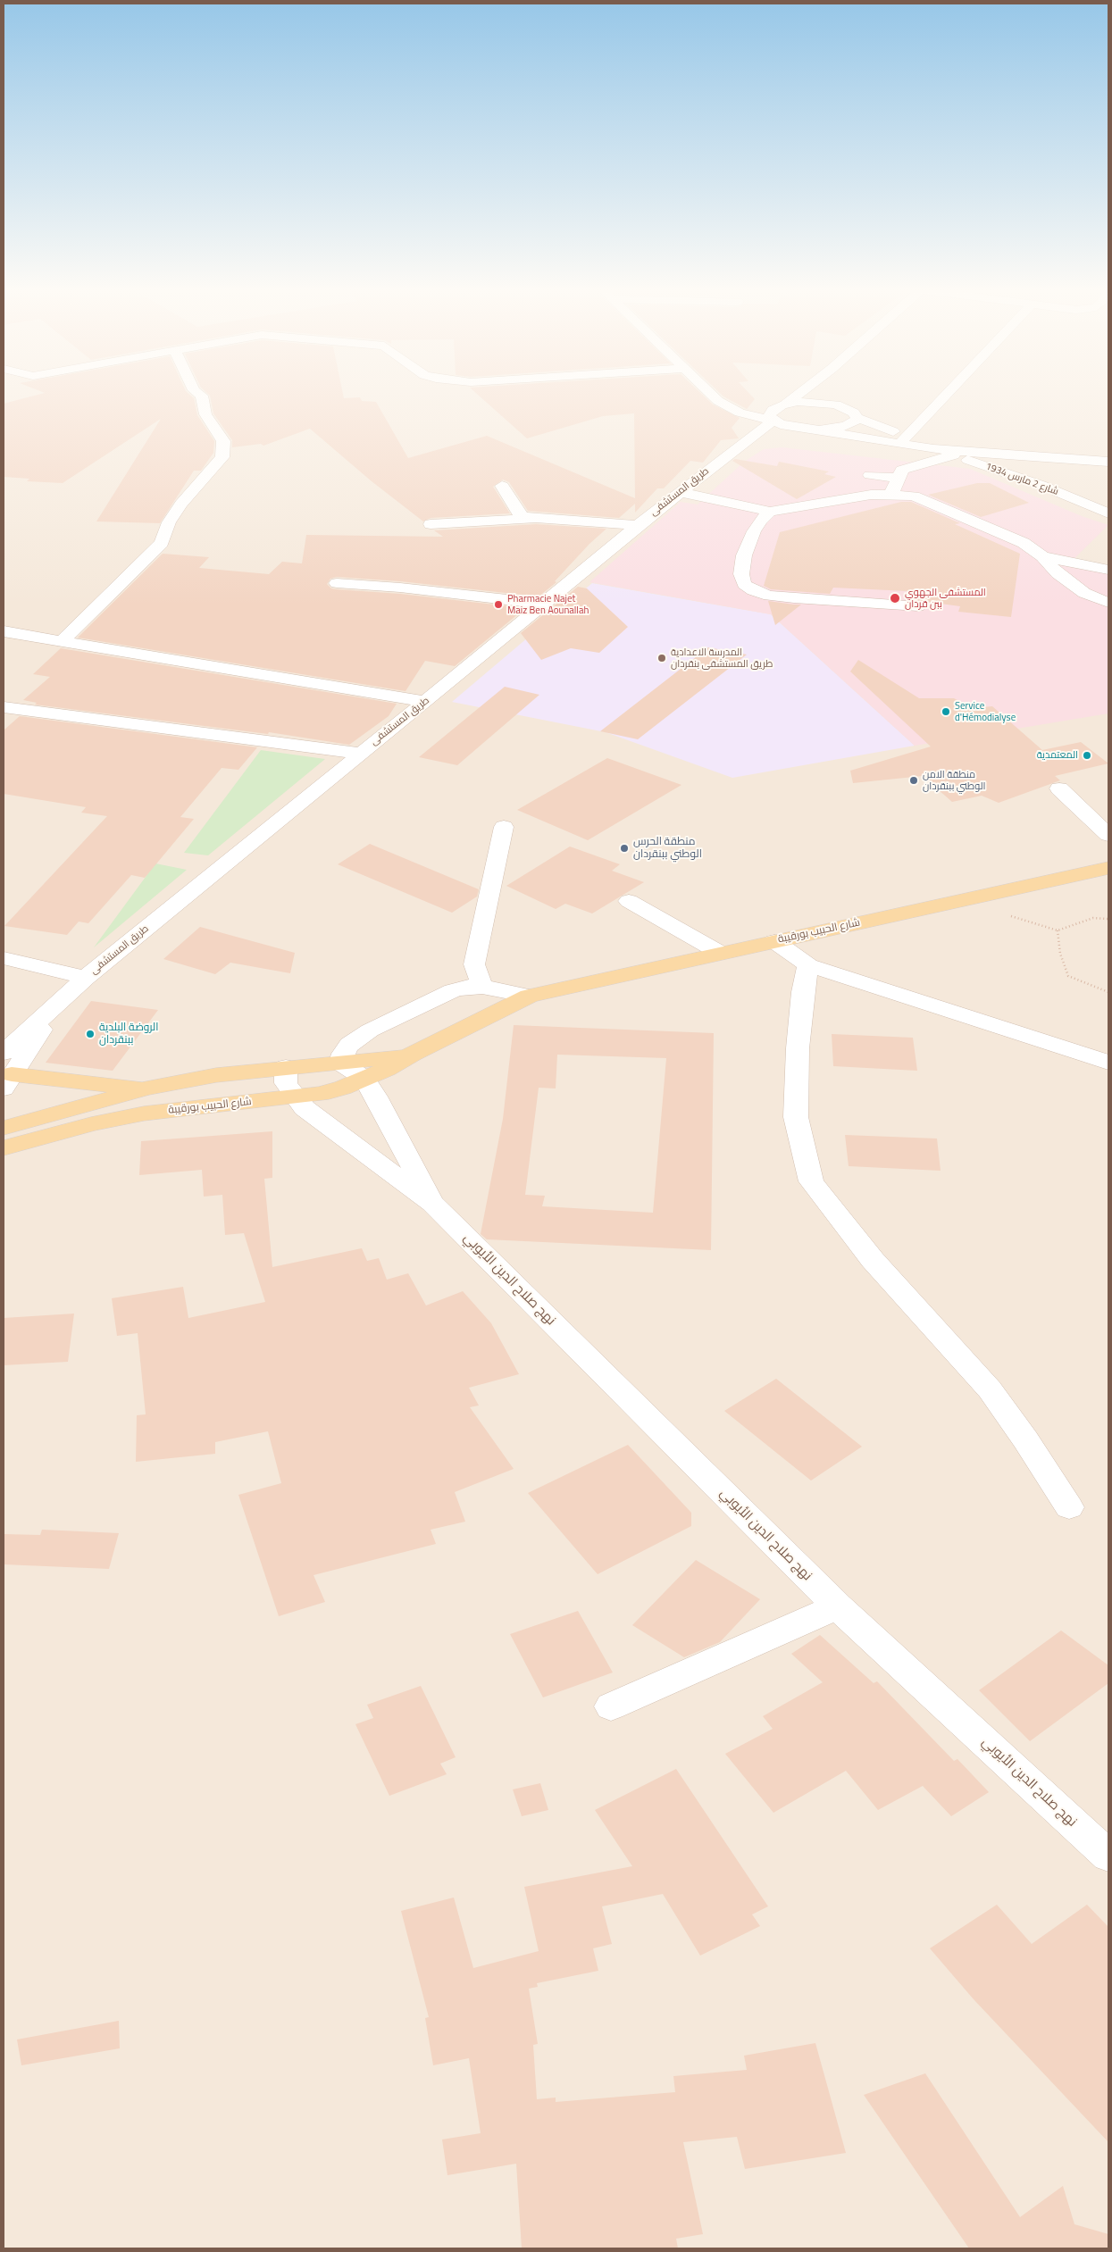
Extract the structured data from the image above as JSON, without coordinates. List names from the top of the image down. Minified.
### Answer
{"streets":{"main road":["شارع الحبيب بورقيبة"],"street":["شارع 2 مارس 1934","طريق المستشفى","نهج صلاح الدين الأيوبي"]},"places":["المستشفى الجهوي ببن قردان","Pharmacie Najet Maiz Ben Aounallah","المدرسة الاعدادية طريق المستشفى بنقردان","Service d'Hémodialyse","المعتمدية","منطقة الامن الوطني ببنقردان","منطقة الحرس الوطني ببنقردان","الروضة البلدية ببنقردان"]}
